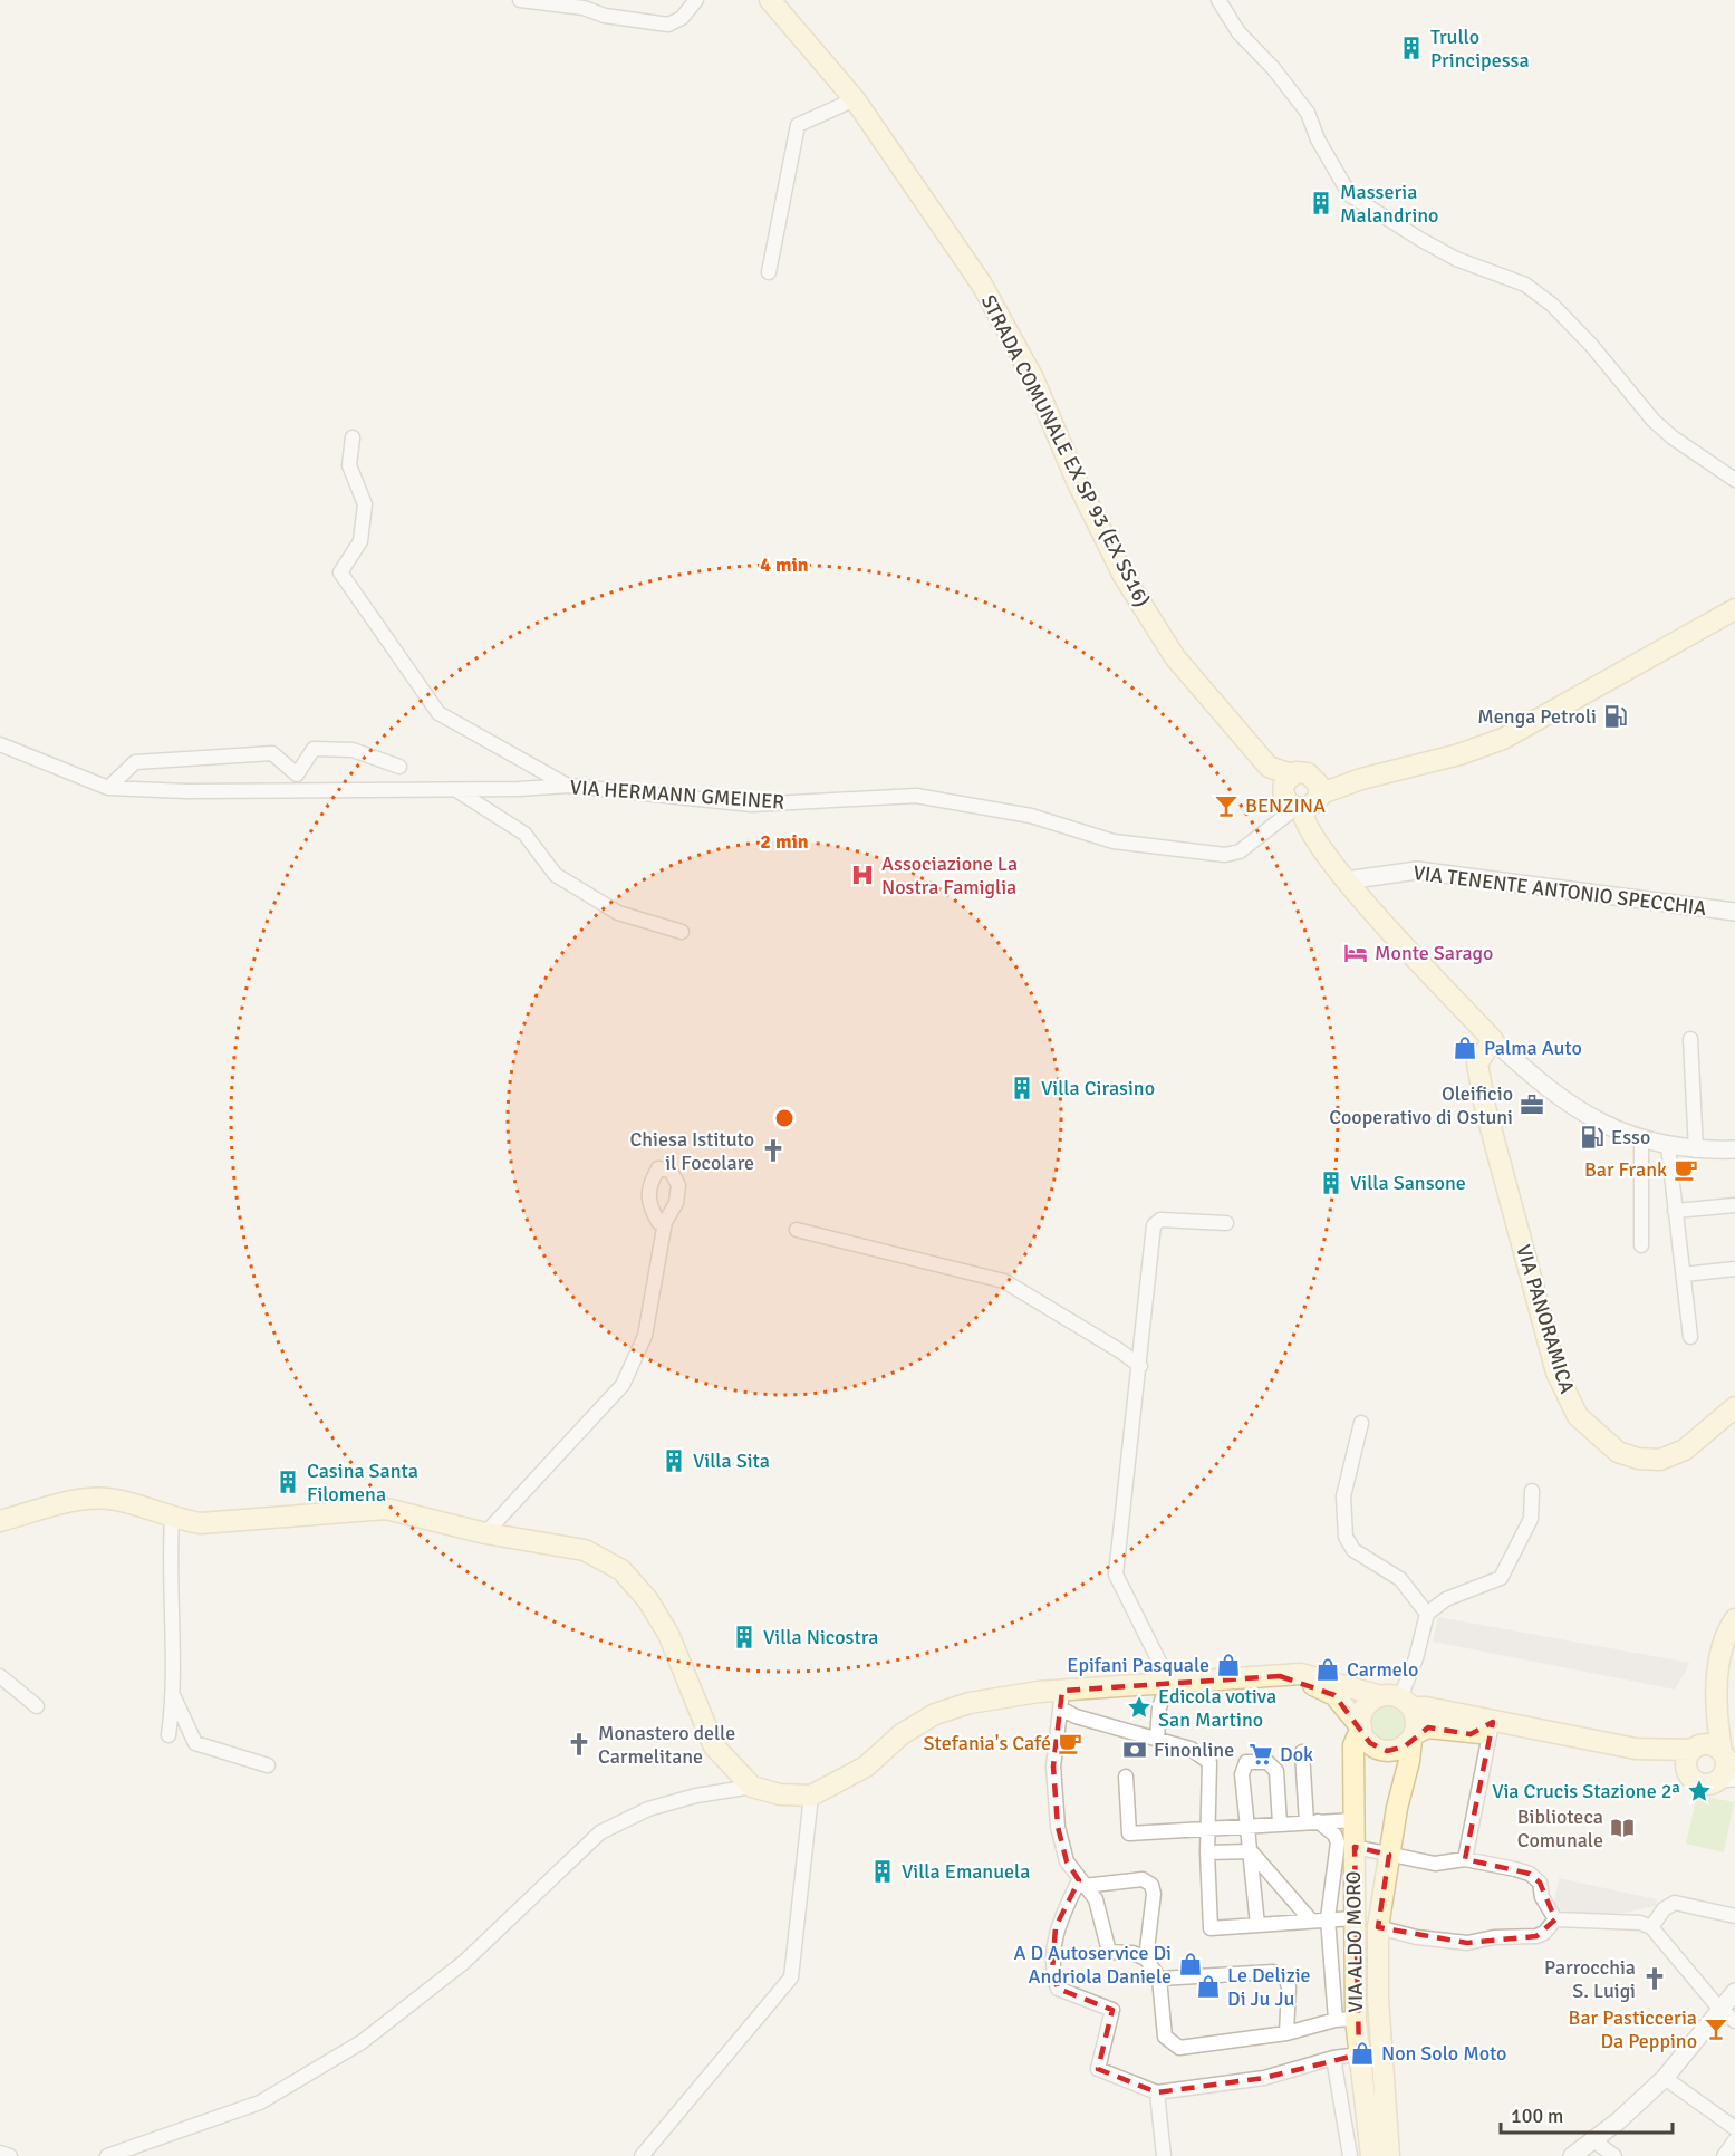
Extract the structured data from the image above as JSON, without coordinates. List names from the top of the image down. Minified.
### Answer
{"streets":{"main road":["STRADA COMUNALE EX SP 93 (EX SS16)","VIA PANORAMICA","VIA ALDO MORO"],"street":["VIA HERMANN GMEINER","VIA TENENTE ANTONIO SPECCHIA"]},"crossings":[["STRADA COMUNALE EX SP 93 (EX SS16)","VIA HERMANN GMEINER"]],"places":{"building":["Trullo Principessa","Masseria Malandrino","Villa Cirasino","Villa Sansone","Villa Sita","Casina Santa Filomena","Villa Nicostra","Villa Emanuela"],"fuel station":["Menga Petroli","Esso"],"bar":["BENZINA","Bar Pasticceria Da Peppino"],"hospital":["Associazione La Nostra Famiglia"],"hotel":["Monte Sarago"],"shop":["Palma Auto","Epifani Pasquale","Carmelo","A D Autoservice Di Andriola Daniele","Le Delizie Di Ju Ju","Non Solo Moto"],"office":["Oleificio Cooperativo di Ostuni"],"church":["Chiesa Istituto il Focolare","Monastero delle Carmelitane","Parrocchia S. Luigi"],"cafe":["Bar Frank","Stefania's Café"],"place":["Edicola votiva San Martino","Via Crucis Stazione 2ª"],"bank":["Finonline"],"supermarket":["Dok"],"library":["Biblioteca Comunale"]},"scale_bar":"100 m","rings":["4 min","2 min"]}
